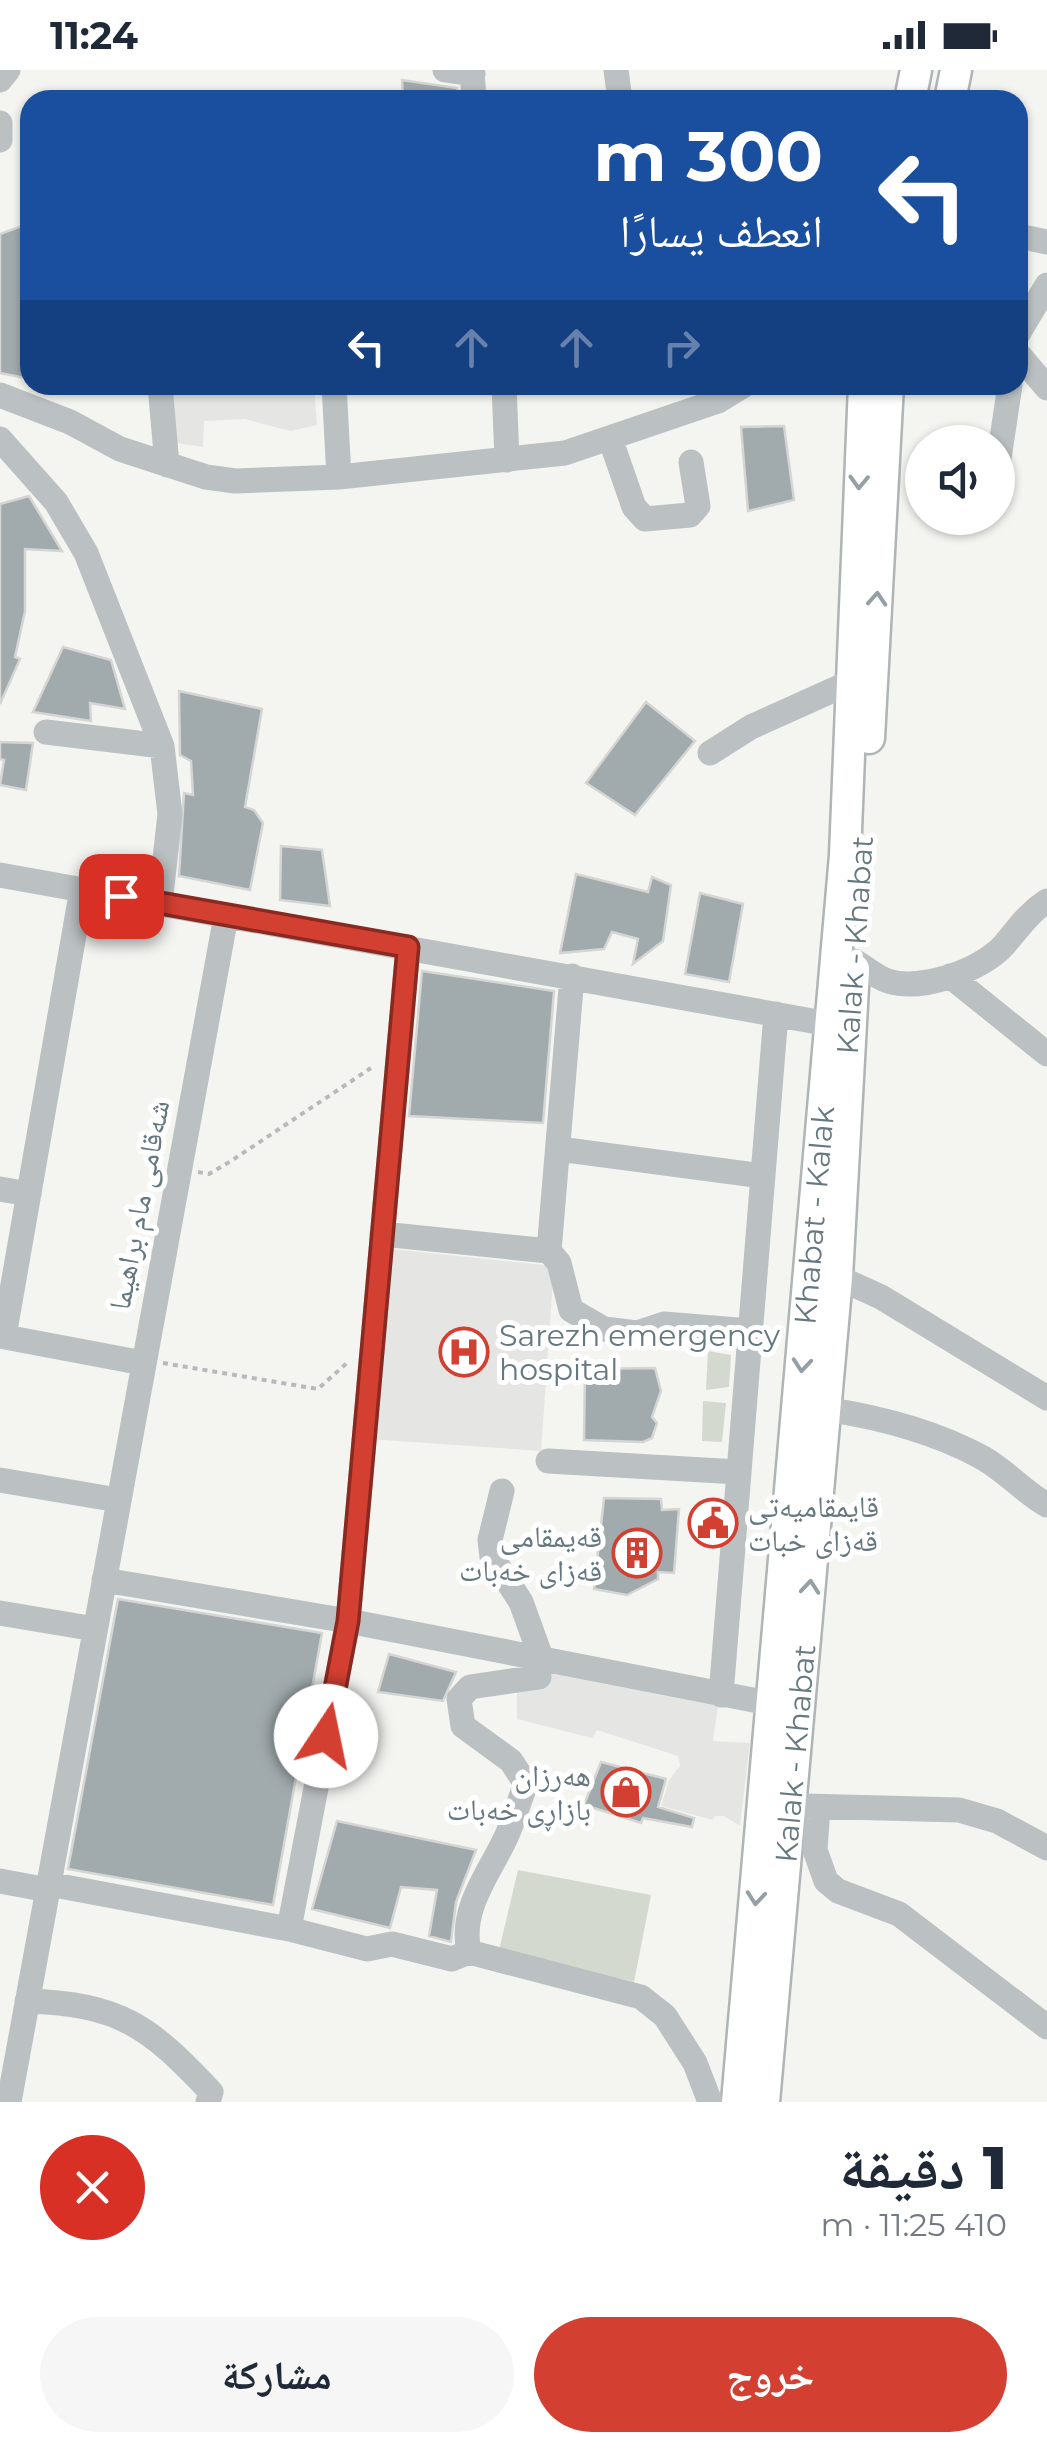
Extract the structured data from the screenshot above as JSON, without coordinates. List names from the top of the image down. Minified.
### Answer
{"streets":{"main road":["Kalak - Khabat","Khabat - Kalak"],"street":["شەقامی مام براهیما"]},"crossings":[["Kalak - Khabat","Khabat - Kalak"]],"one_way":["Kalak - Khabat","Khabat - Kalak"],"places":{"hospital":["Sarezh emergency hospital"],"public building":["قایمقامیەتى قەزای خبات"],"building":["قەیمقامی قەزای خەبات"],"shop":["هەرزان بازاڕی خەبات"]},"page":{"status":"11:24","turn":["300 m","انعطف يسارًا"],"heading":["1 دقيقة","410 m · 11:25"],"buttons":["خروج","مشاركة"]}}
